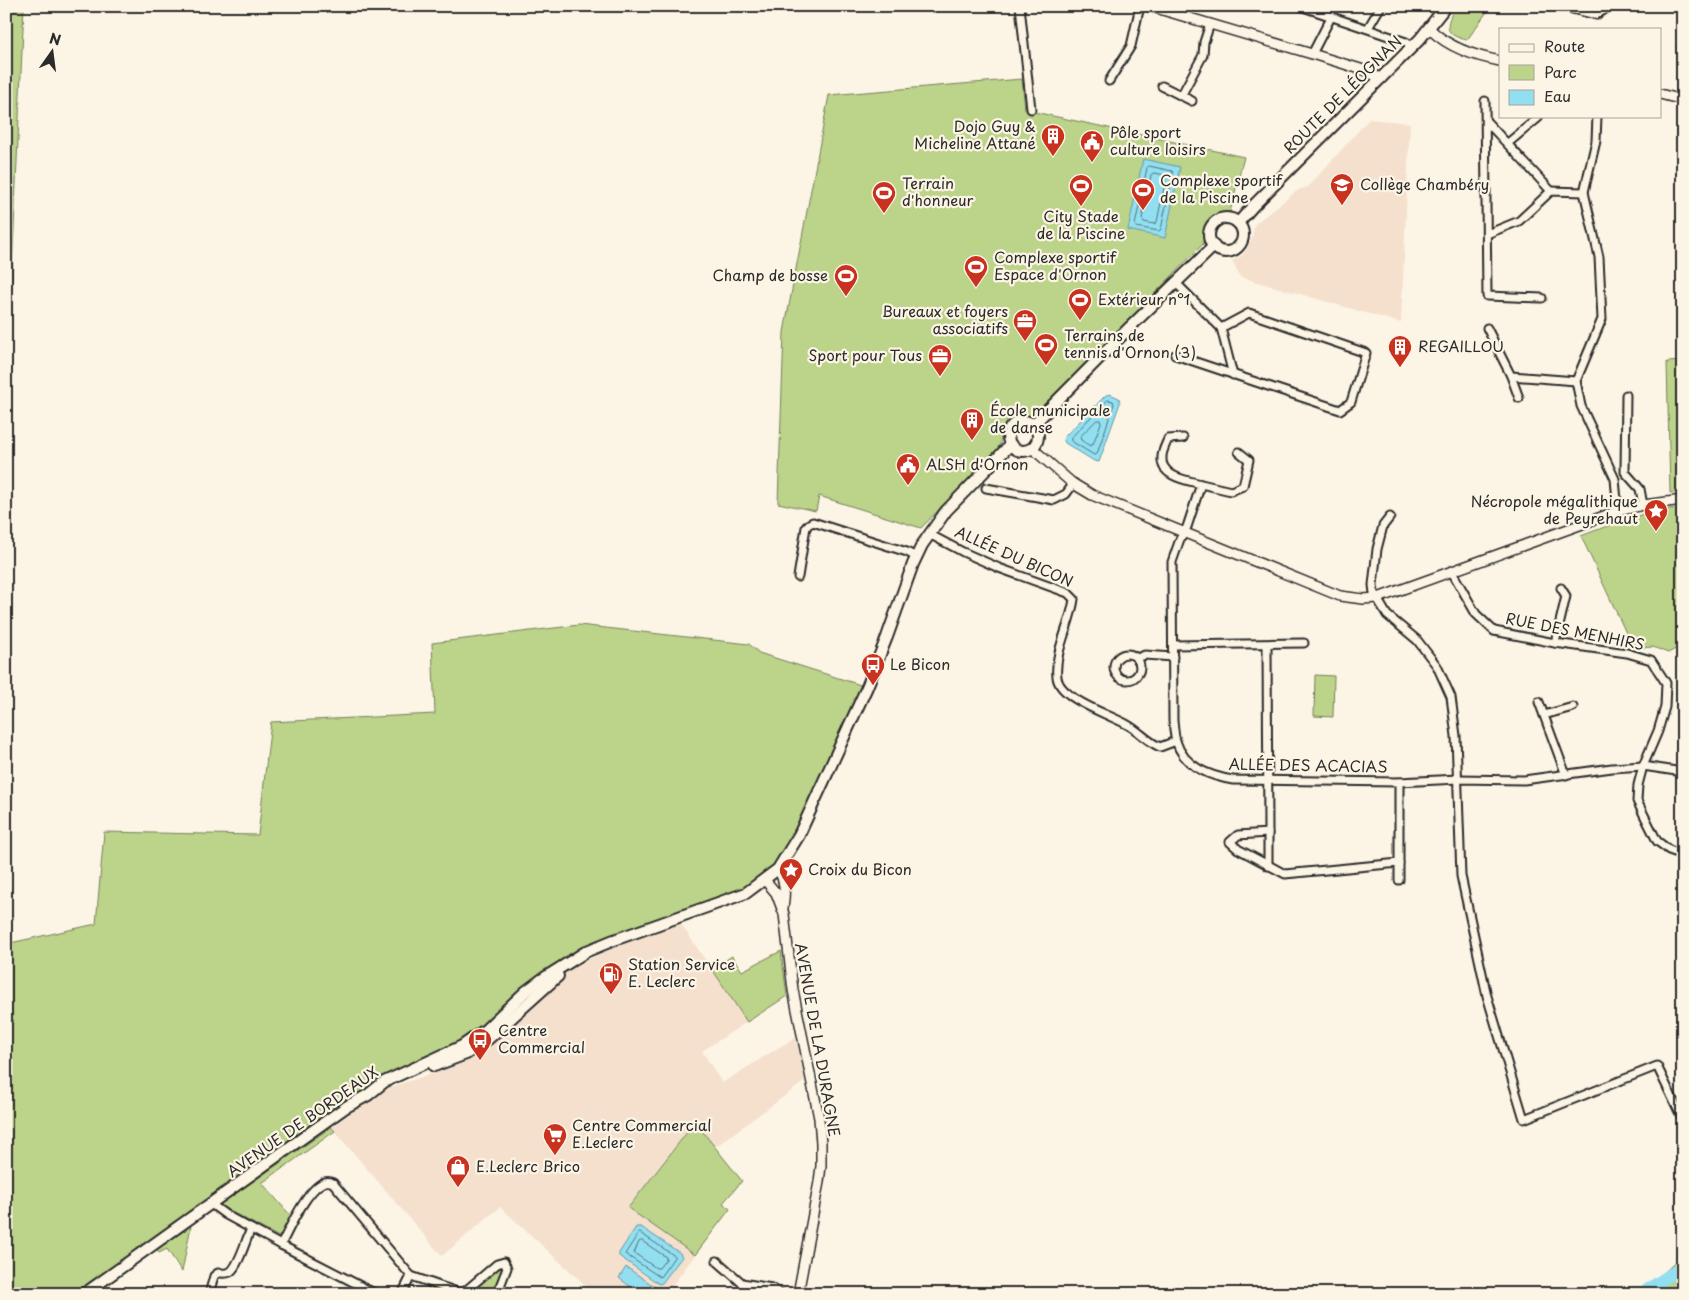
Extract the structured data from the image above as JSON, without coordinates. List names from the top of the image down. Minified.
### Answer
{"streets":{"main road":["ROUTE DE LÉOGNAN","AVENUE DE BORDEAUX"],"street":["ALLÉE DU BICON","RUE DES MENHIRS","ALLÉE DES ACACIAS","AVENUE DE LA DURAGNE"]},"crossings":[["ALLÉE DU BICON","ALLÉE DES ACACIAS"],["RUE DES MENHIRS","ALLÉE DES ACACIAS"]],"places":{"building":["Dojo Guy & Micheline Attané","REGAILLOU","École municipale de danse"],"public building":["Pôle sport culture loisirs","ALSH d'Ornon"],"school or university":["Collège Chambéry"],"sports":["City Stade de la Piscine","Complexe sportif de la Piscine","Terrain d'honneur","Complexe sportif Espace d'Ornon","Champ de bosse","Extérieur n°1","Terrains de tennis d'Ornon (3)"],"office":["Bureaux et foyers associatifs","Sport pour Tous"],"place":["Nécropole mégalithique de Peyrehaut","Croix du Bicon"],"bus stop":["Le Bicon","Centre Commercial"],"fuel station":["Station Service E. Leclerc"],"supermarket":["Centre Commercial E.Leclerc"],"shop":["E.Leclerc Brico"]},"legend":["Route","Parc","Eau"],"north":"top"}
